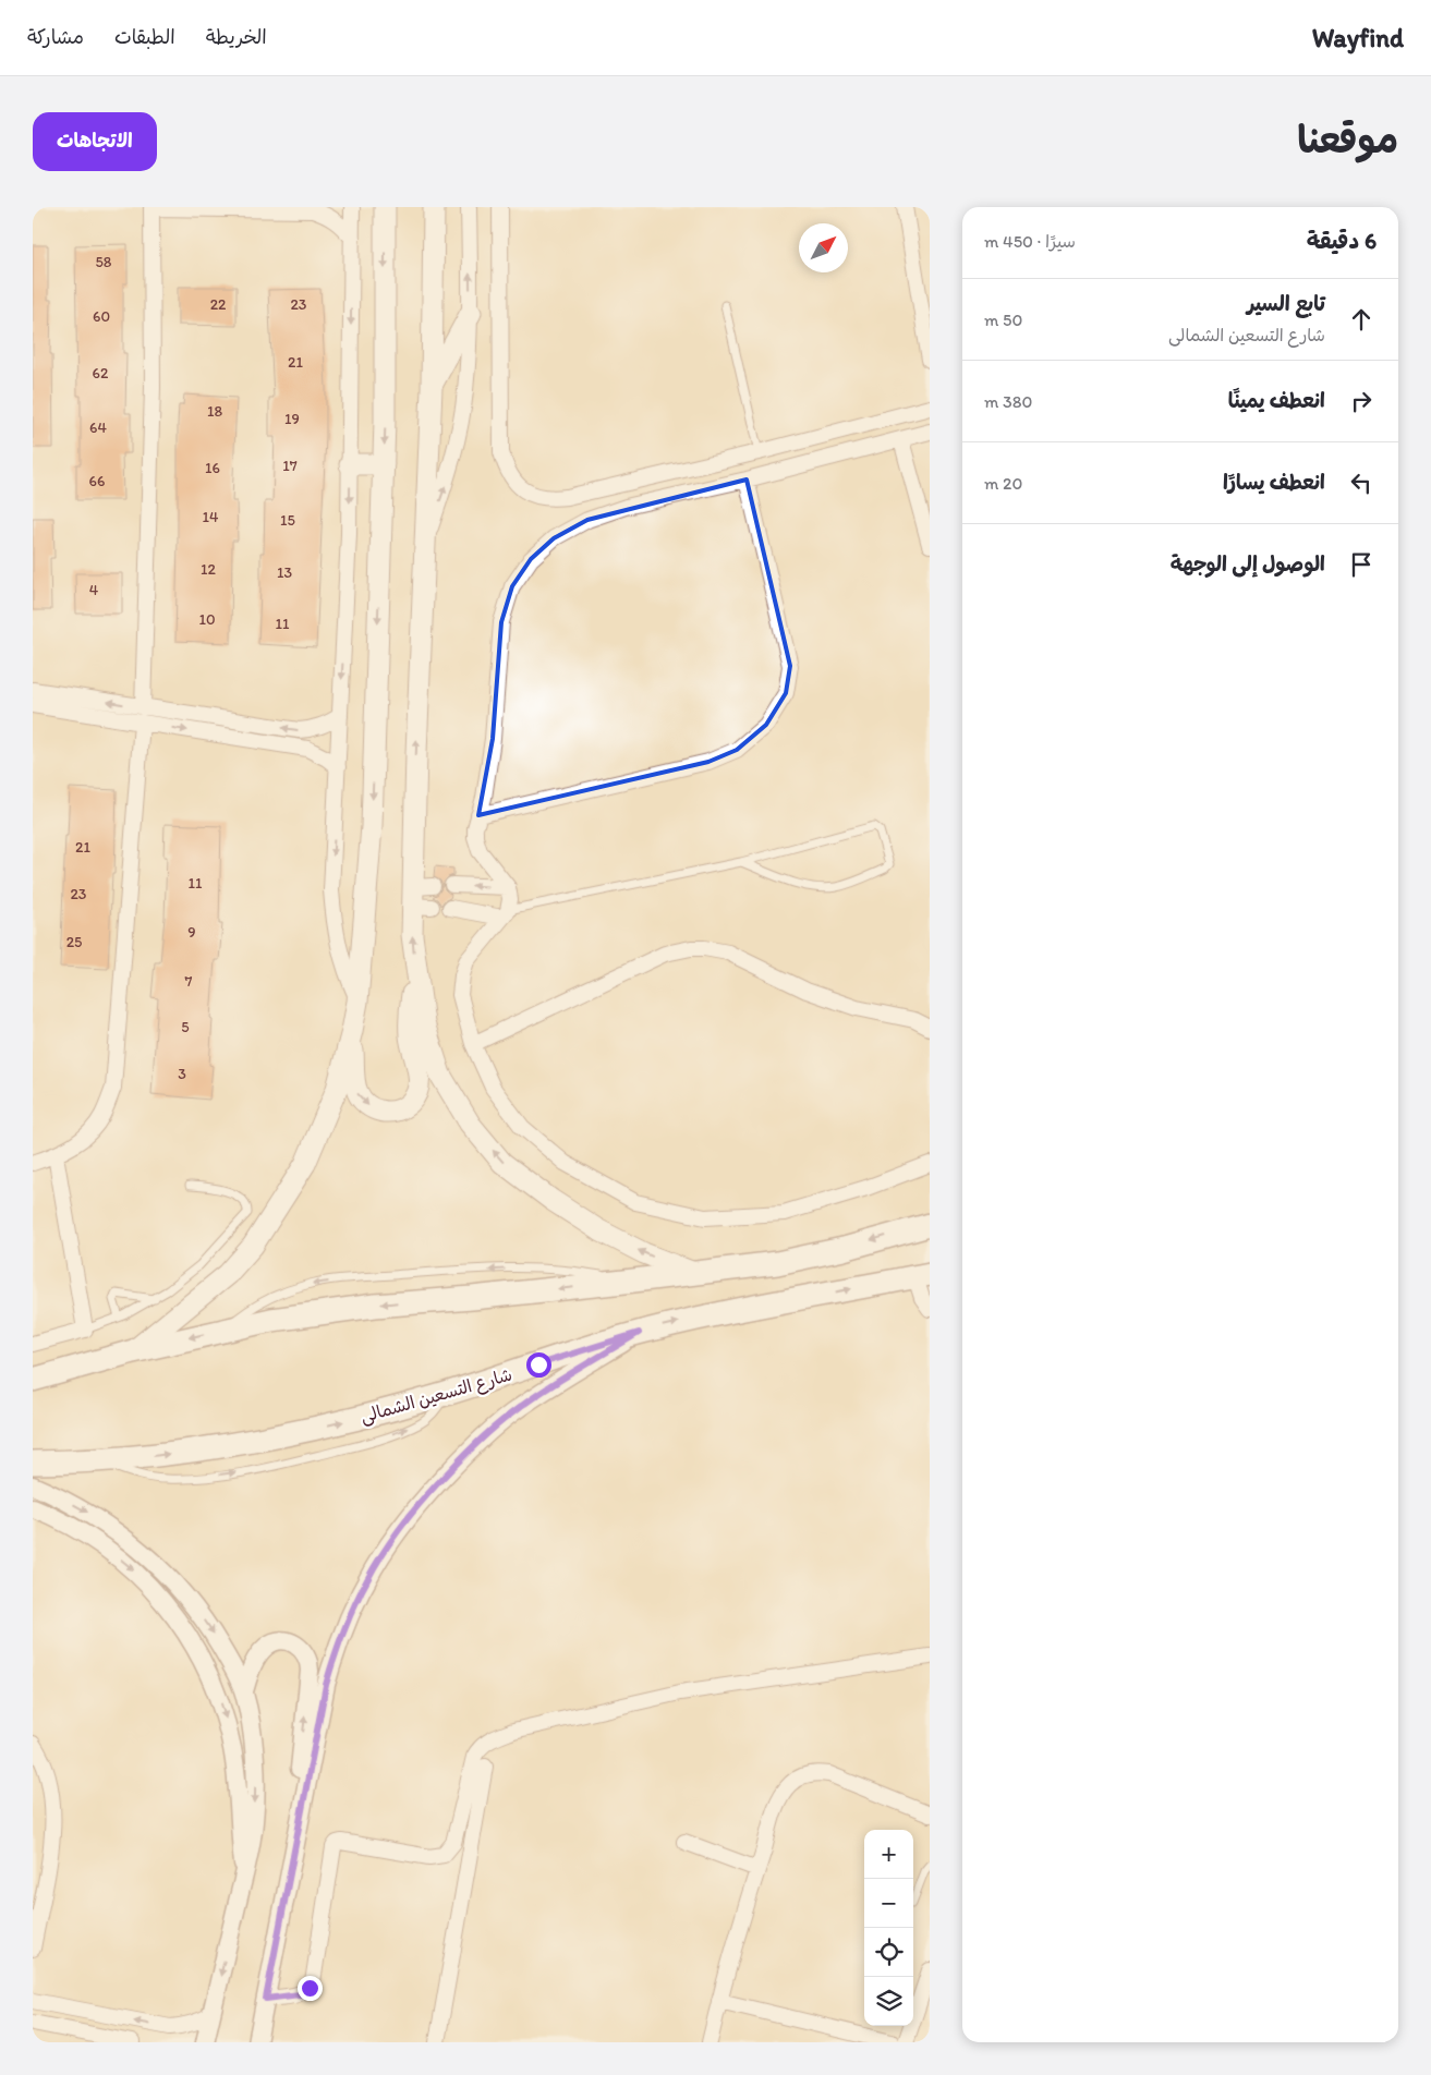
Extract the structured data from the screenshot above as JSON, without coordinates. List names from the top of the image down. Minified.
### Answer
{"streets":{"main road":["شارع التسعين الشمالى"]},"house_numbers":["58","22","23","60","21","62","18","19","64","17","16","66","14","15","12","13","4","10","11","21","11","23","9","25","7","5","3"],"north":"top right","page":{"header":"Wayfind","nav":["الخريطة","الطبقات","مشاركة"],"title":"موقعنا","buttons":"الاتجاهات","heading":["6 دقيقة","سيرًا · 450 m"],"list":[["تابع السير","شارع التسعين الشمالى","50 m"],["انعطف يمينًا","380 m"],["انعطف يسارًا","20 m"],"الوصول إلى الوجهة"],"map_buttons":["+","−"]}}
